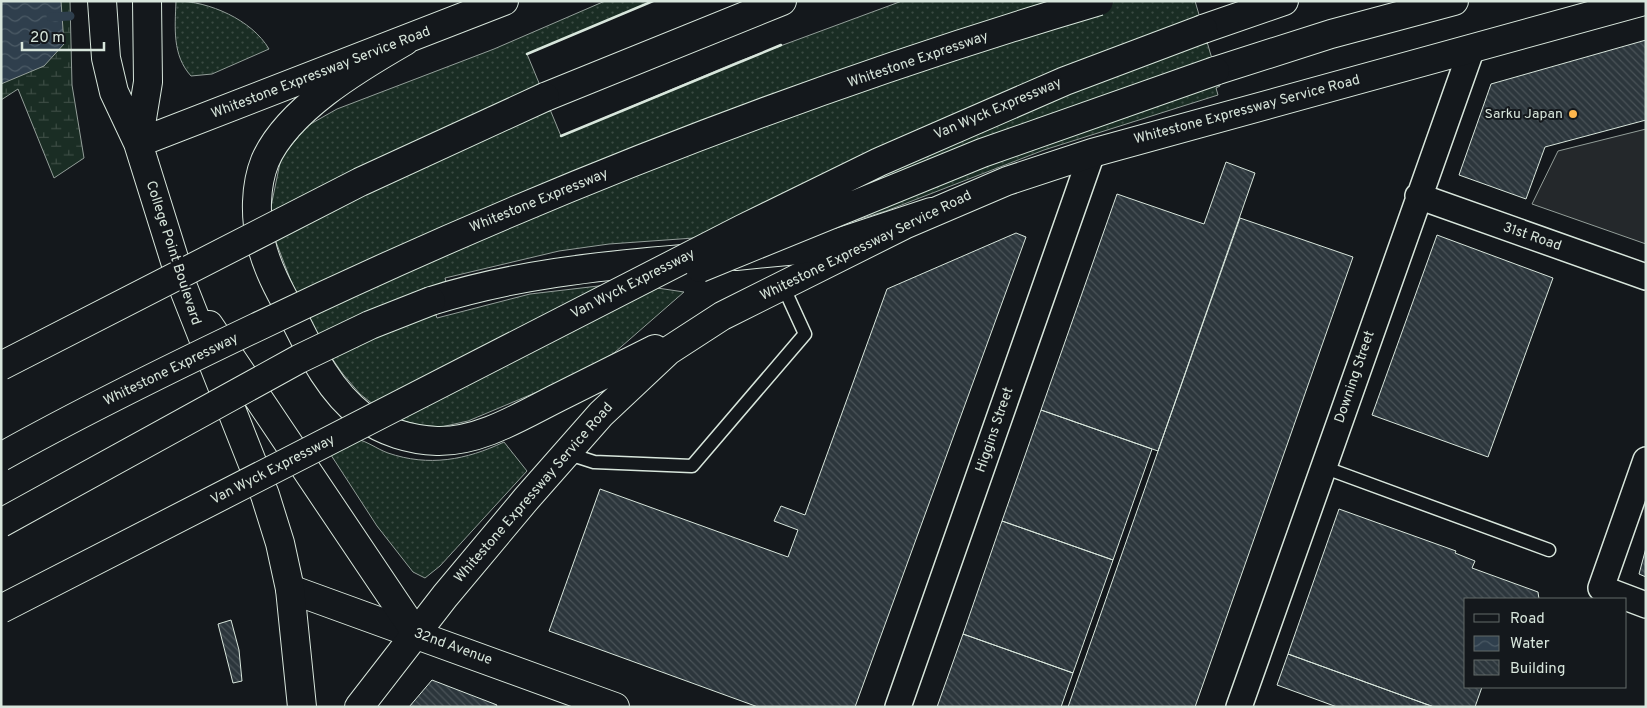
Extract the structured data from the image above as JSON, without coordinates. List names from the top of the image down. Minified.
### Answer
{"streets":{"main road":["Whitestone Expressway","Whitestone Expressway Service Road","Van Wyck Expressway","College Point Boulevard","32nd Avenue"],"street":["31st Road","Downing Street","Higgins Street"]},"crossings":[["Whitestone Expressway Service Road","College Point Boulevard"],["Whitestone Expressway Service Road","Downing Street"],["Whitestone Expressway Service Road","Higgins Street"],["Whitestone Expressway Service Road","32nd Avenue"],["31st Road","Downing Street"],["College Point Boulevard","32nd Avenue"]],"places":["Sarku Japan"],"legend":["Road","Water","Building"],"scale_bar":"20 m"}
